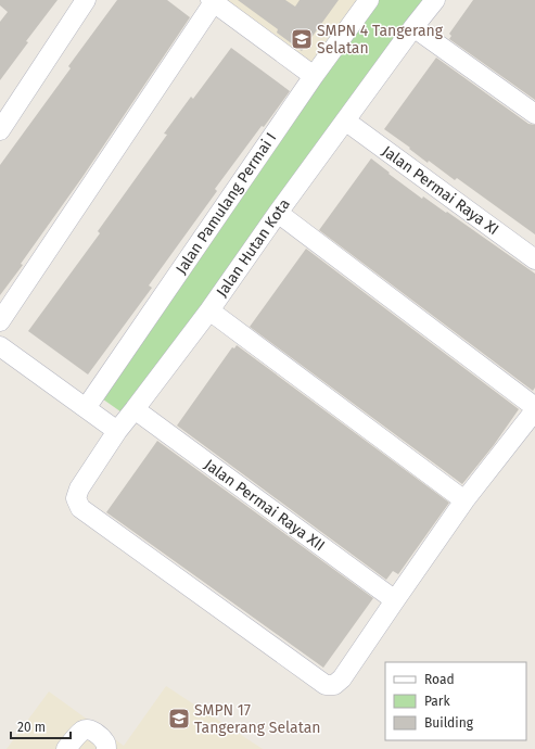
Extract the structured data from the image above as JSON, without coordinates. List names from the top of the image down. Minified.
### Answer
{"streets":{"street":["Jalan Permai Raya XI","Jalan Pamulang Permai I","Jalan Hutan Kota","Jalan Permai Raya XII"]},"crossings":[["Jalan Permai Raya XI","Jalan Hutan Kota"],["Jalan Hutan Kota","Jalan Permai Raya XII"]],"places":{"school or university":["SMPN 4 Tangerang Selatan","SMPN 17 Tangerang Selatan"]},"legend":["Road","Park","Building"],"scale_bar":"20 m"}
